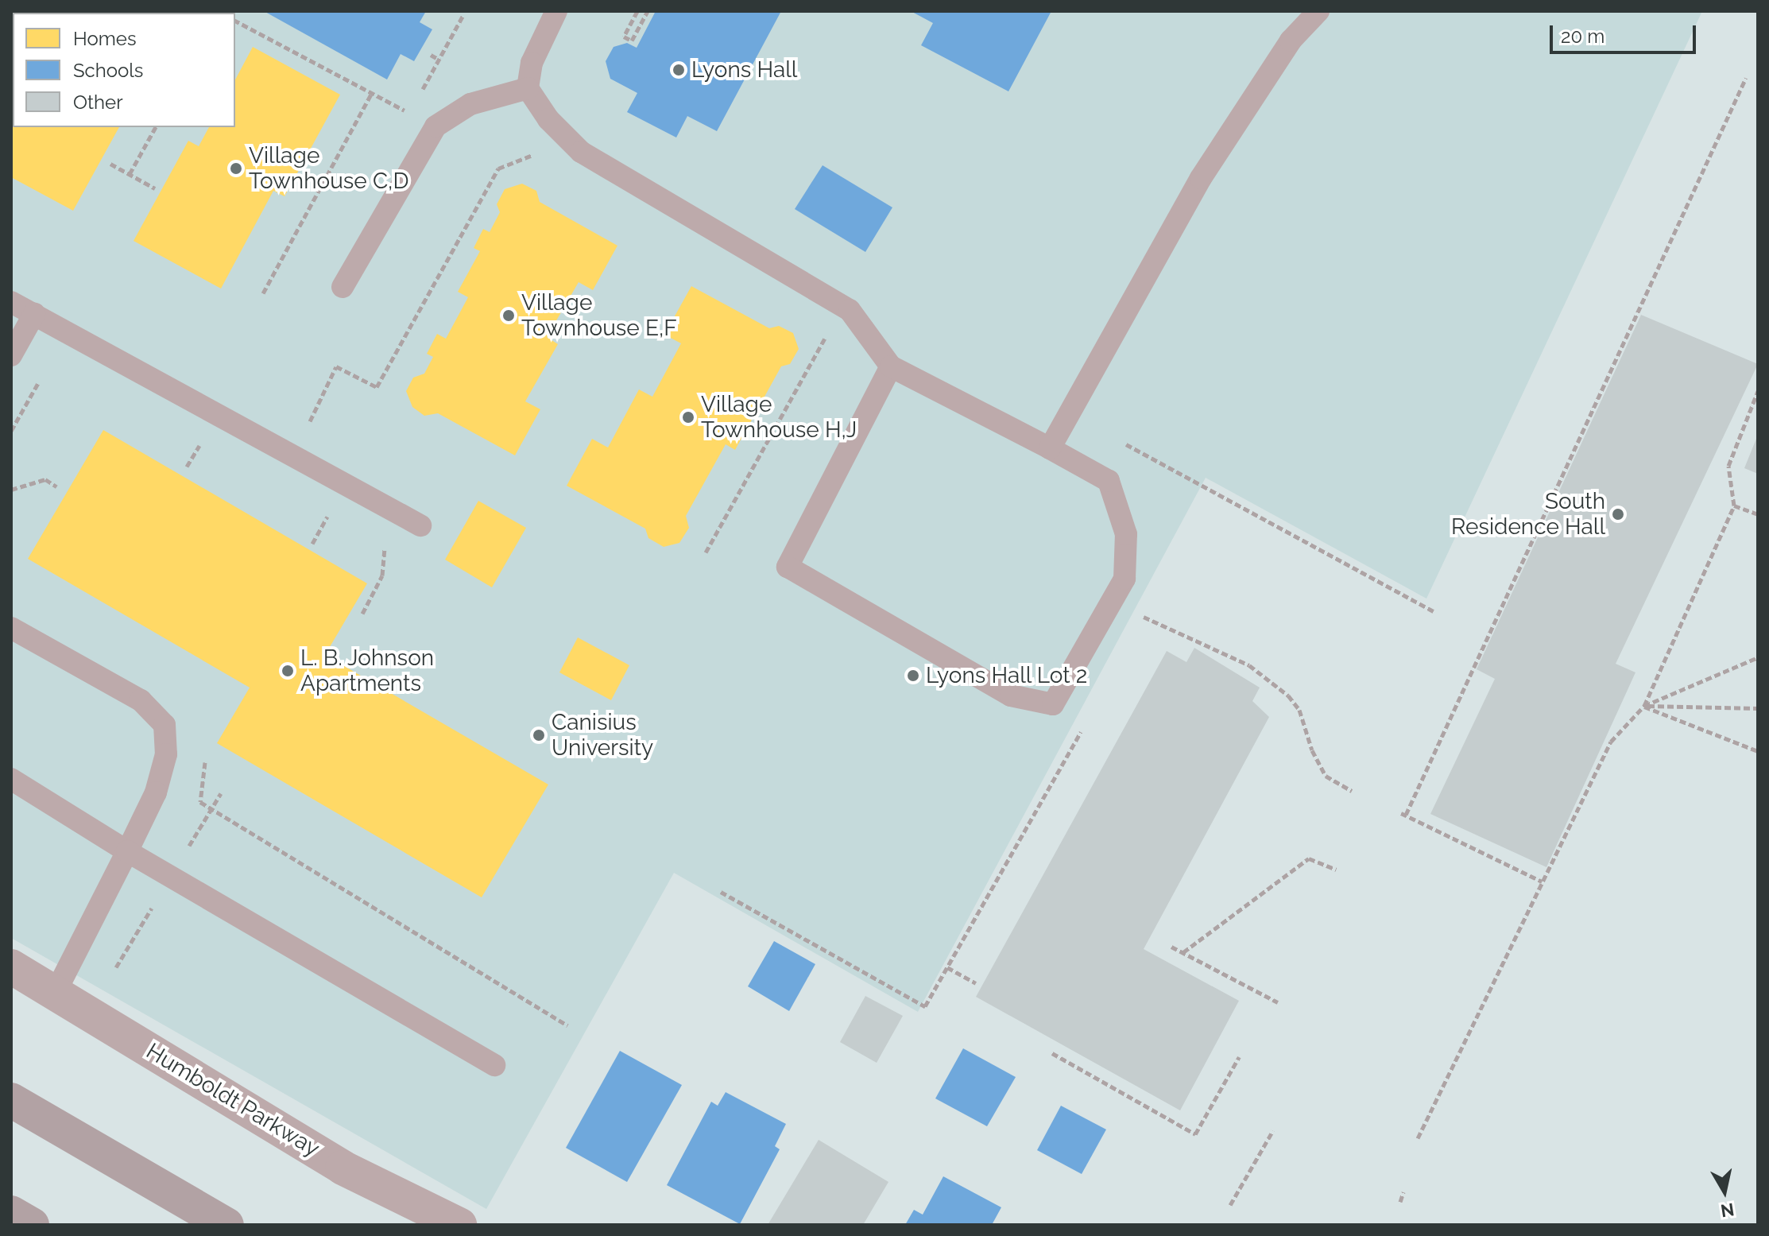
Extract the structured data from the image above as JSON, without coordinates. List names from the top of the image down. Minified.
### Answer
{"streets":{"street":["Humboldt Parkway"]},"places":["Lyons Hall","Village Townhouse C,D","Village Townhouse E,F","Village Townhouse H,J","South Residence Hall","L. B. Johnson Apartments","Lyons Hall Lot 2","Canisius University"],"legend":["Homes","Schools","Other"],"scale_bar":"20 m","north":"bottom"}
